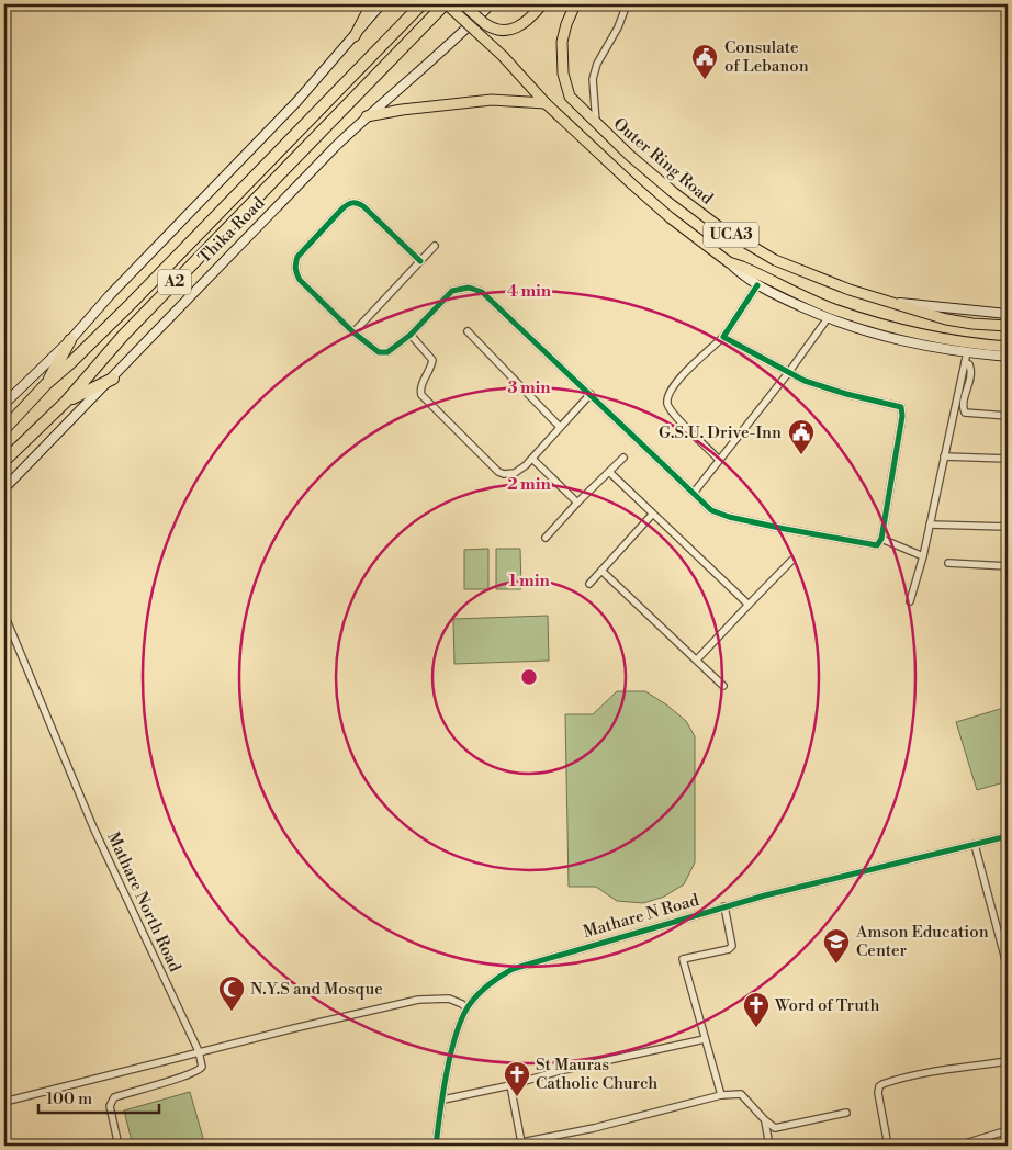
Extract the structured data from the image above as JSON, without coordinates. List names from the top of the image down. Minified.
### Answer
{"streets":{"highway":["Thika Road","A2"],"main road":["Outer Ring Road","UCA3"],"street":["Mathare North Road","Mathare N Road"]},"places":{"public building":["Consulate of Lebanon","G.S.U. Drive-Inn"],"school or university":["Amson Education Center"],"mosque":["N.Y.S and Mosque"],"church":["Word of Truth","St Mauras Catholic Church"]},"scale_bar":"100 m","rings":["4 min","3 min","2 min","1 min"]}
